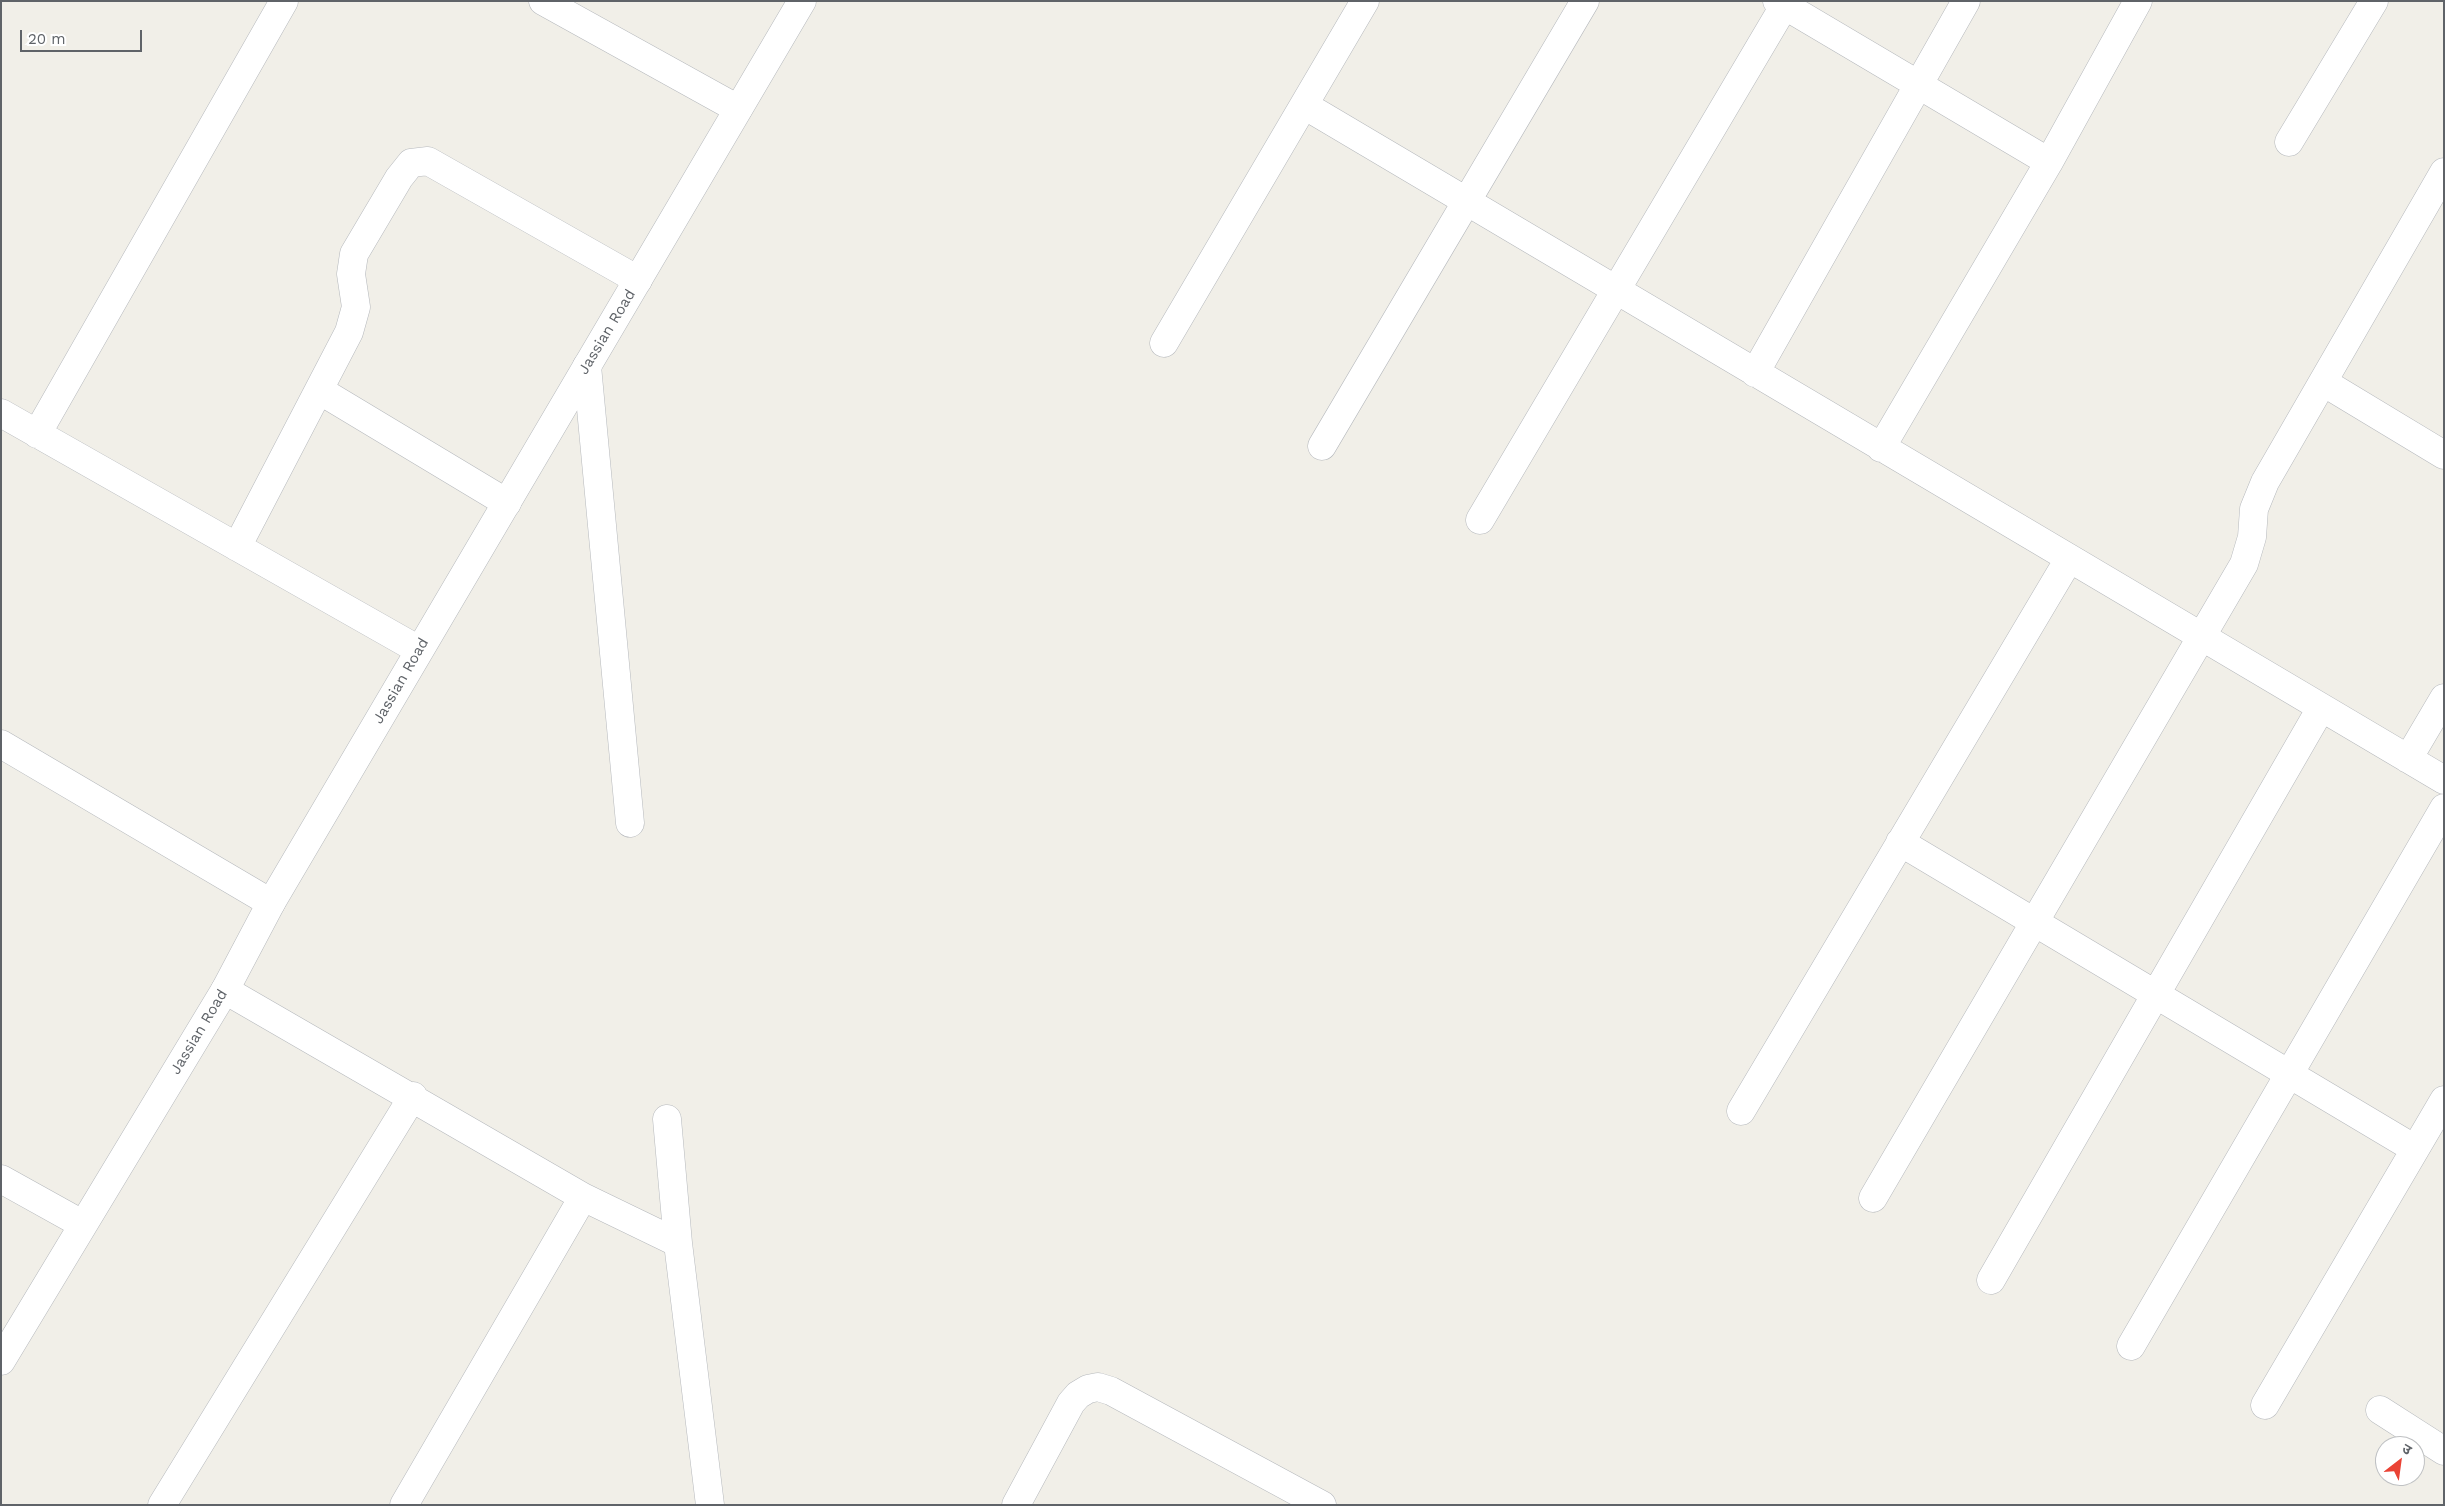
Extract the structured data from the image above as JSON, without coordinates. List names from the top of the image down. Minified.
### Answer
{"streets":{"street":["Jassian Road"]},"scale_bar":"20 m","north":"top right"}
